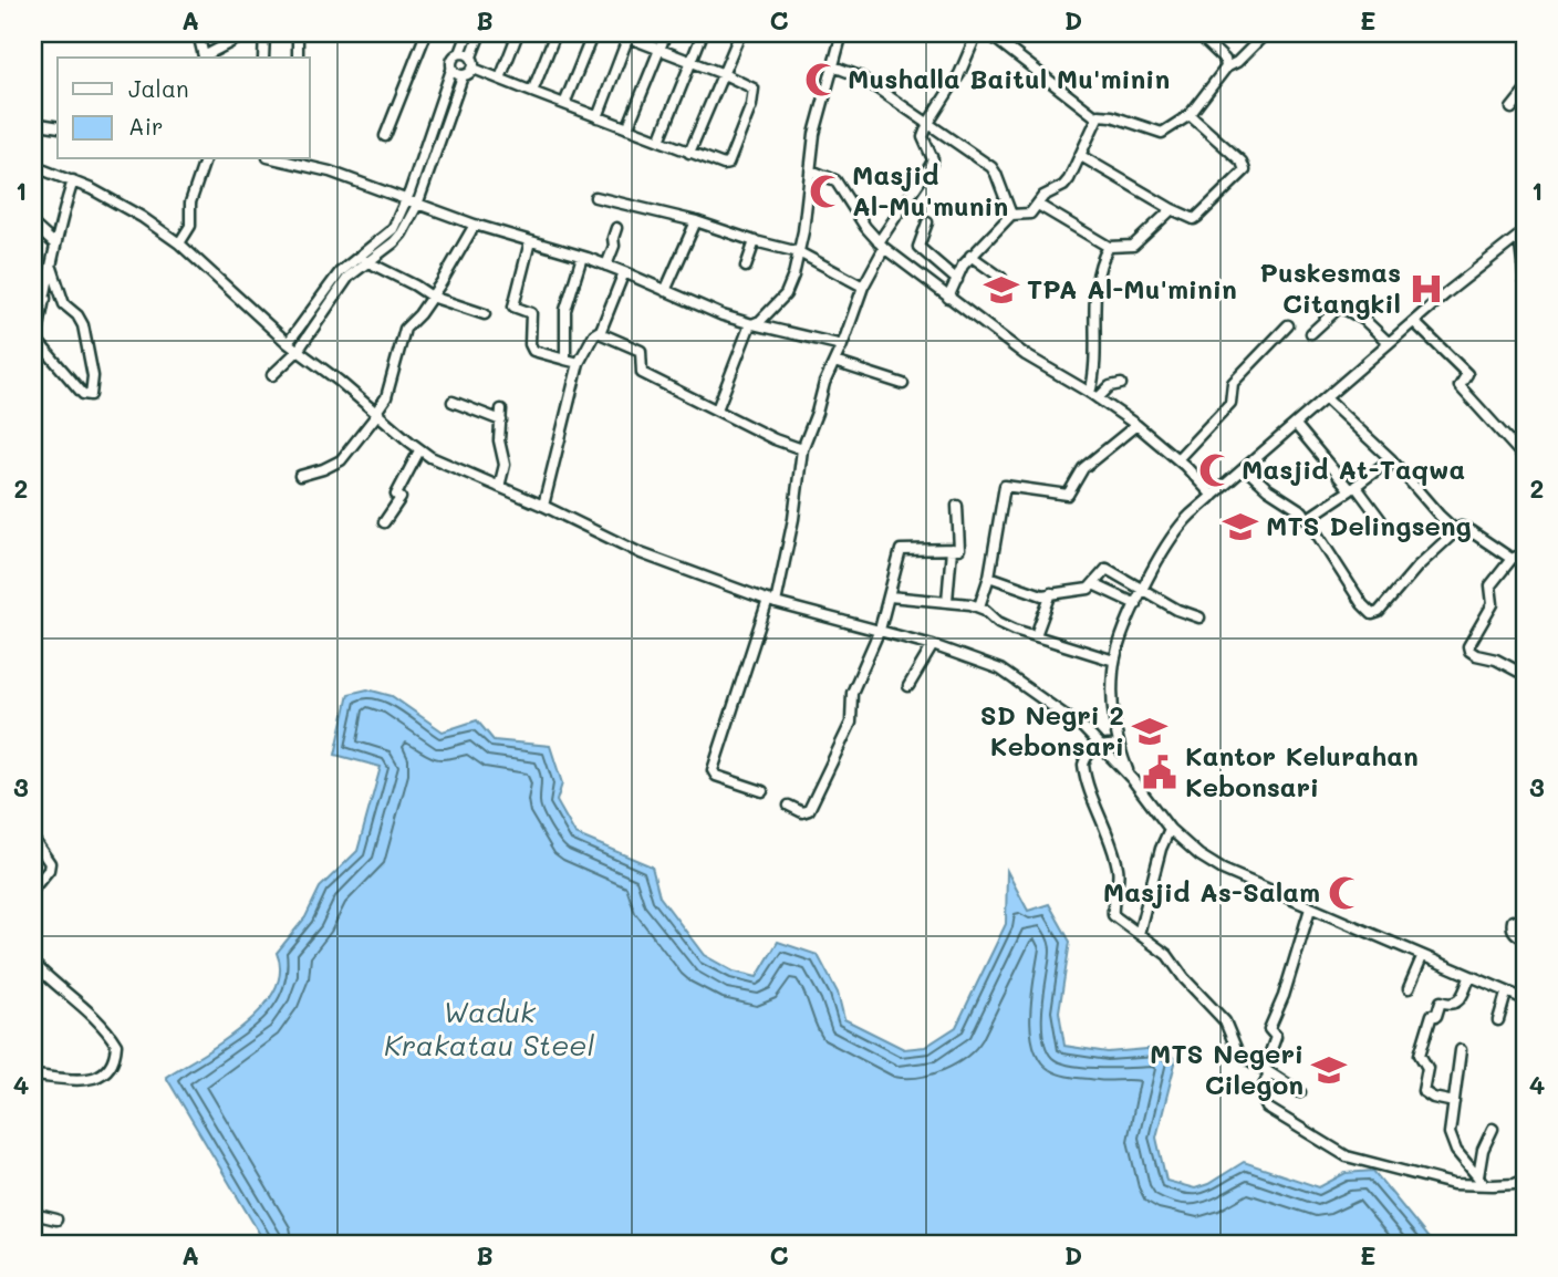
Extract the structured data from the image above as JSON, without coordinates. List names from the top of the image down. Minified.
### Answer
{"water":["Waduk Krakatau Steel"],"places":{"mosque":["Mushalla Baitul Mu'minin","Masjid Al-Mu'munin","Masjid At-Taqwa","Masjid As-Salam"],"hospital":["Puskesmas Citangkil"],"school or university":["TPA Al-Mu'minin","MTS Delingseng","SD Negri 2 Kebonsari","MTS Negeri Cilegon"],"public building":["Kantor Kelurahan Kebonsari"]},"legend":["Jalan","Air"],"grid":{"columns":["A","B","C","D","E"],"rows":["1","2","3","4"]}}
